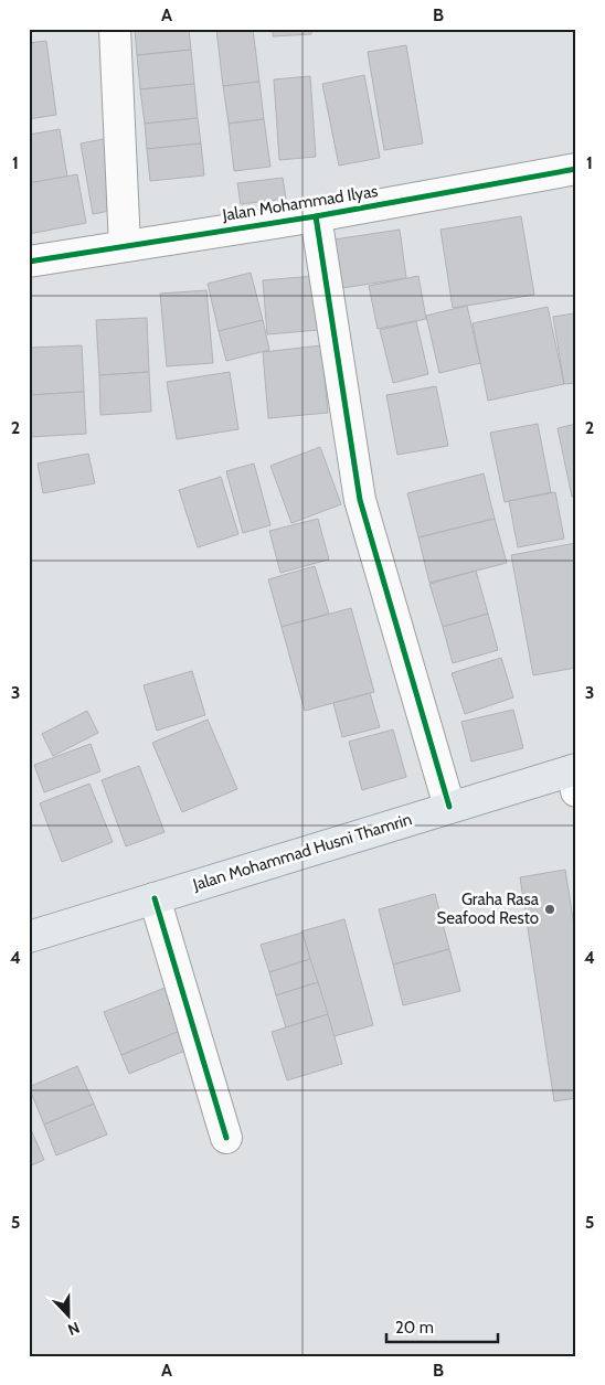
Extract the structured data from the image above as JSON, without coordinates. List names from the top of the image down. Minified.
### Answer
{"streets":{"main road":["Jalan Mohammad Husni Thamrin"],"street":["Jalan Mohammad Ilyas"]},"places":["Graha Rasa Seafood Resto"],"scale_bar":"20 m","north":"bottom","grid":{"columns":["A","B"],"rows":["1","2","3","4","5"]}}
